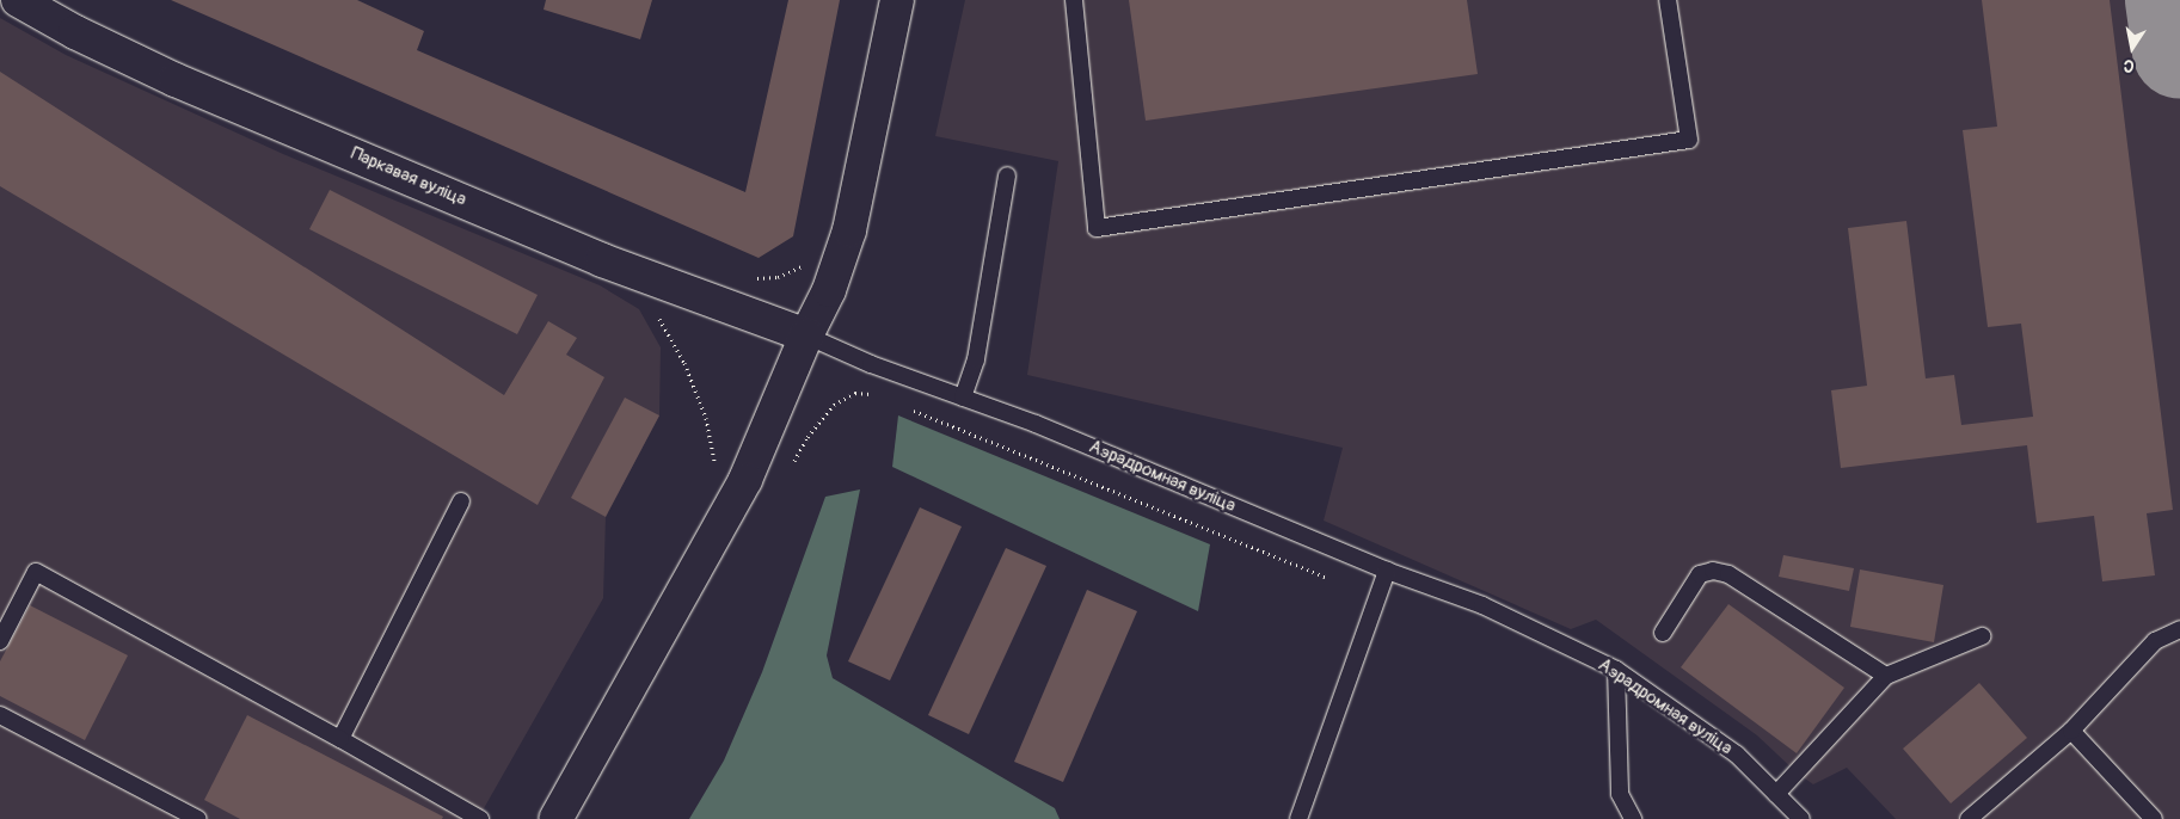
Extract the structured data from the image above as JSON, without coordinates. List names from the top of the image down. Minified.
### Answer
{"streets":{"street":["Паркавая вуліца"],"lane":["Аэрадромная вуліца"]},"crossings":[["Паркавая вуліца","Аэрадромная вуліца"]],"north":"bottom"}
